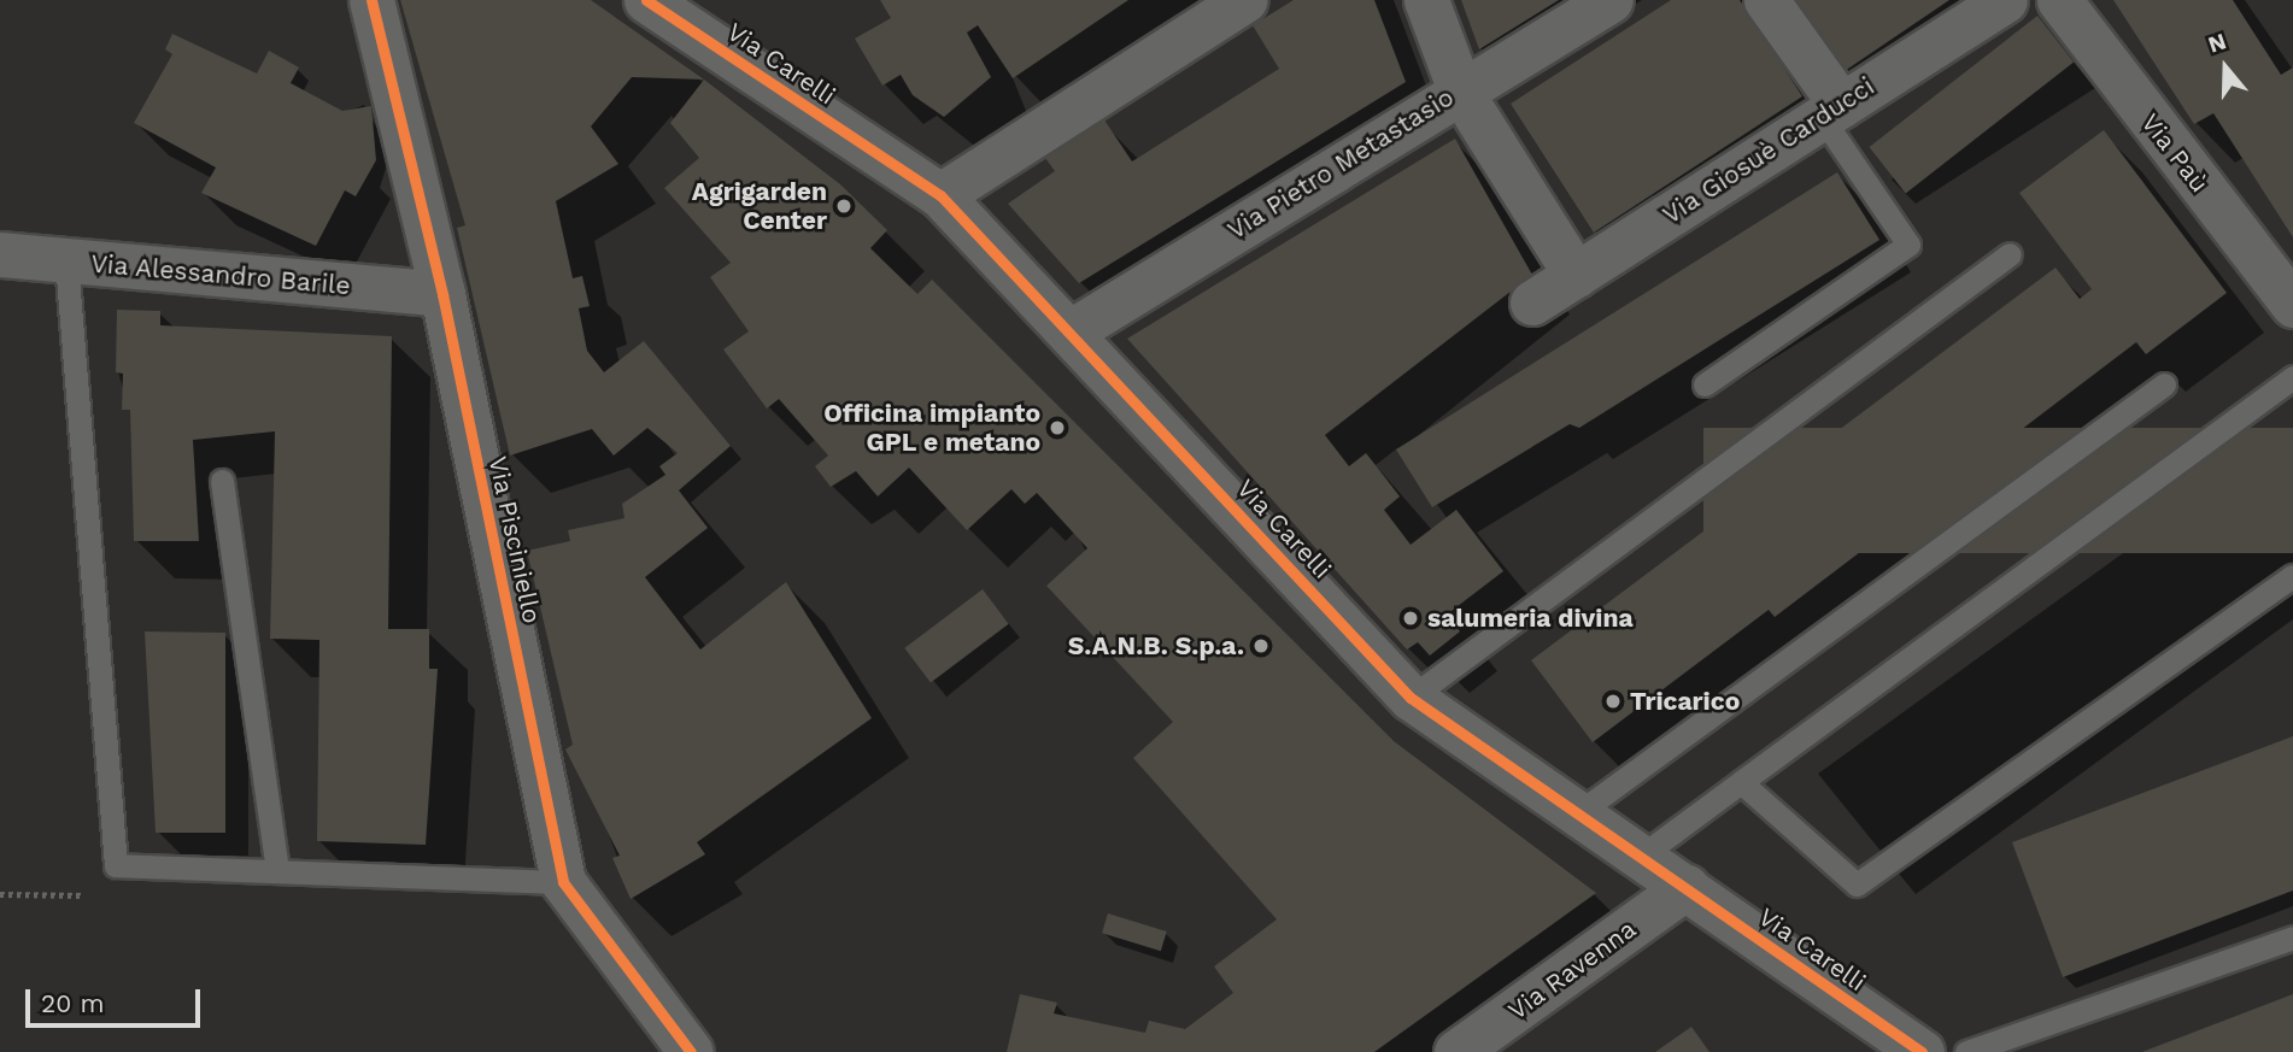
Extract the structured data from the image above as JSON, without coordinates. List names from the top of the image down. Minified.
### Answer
{"streets":{"street":["Via Carelli","Via Giosuè Carducci","Via Paù","Via Pietro Metastasio","Via Alessandro Barile","Via Pisciniello","Via Ravenna"]},"crossings":[["Via Carelli","Via Pietro Metastasio"],["Via Carelli","Via Ravenna"],["Via Alessandro Barile","Via Pisciniello"]],"places":["Agrigarden Center","Officina impianto GPL e metano","salumeria divina","S.A.N.B. S.p.a.","Tricarico"],"scale_bar":"20 m","north":"top"}
